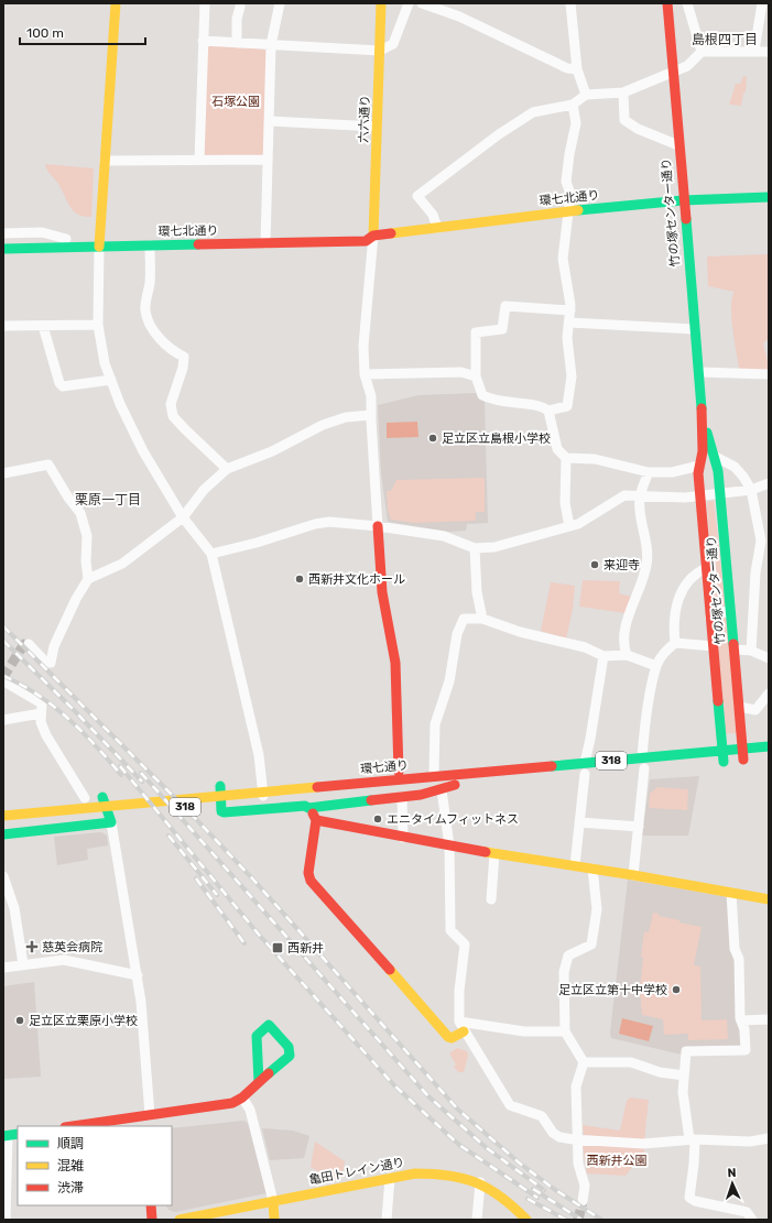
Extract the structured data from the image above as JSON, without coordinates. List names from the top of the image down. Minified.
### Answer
{"streets":{"street":["六六通り","環七北通り","竹の塚センター通り","318","環七通り","亀田トレイン通り"]},"crossings":[["六六通り","環七北通り"],["環七北通り","竹の塚センター通り"],["竹の塚センター通り","環七通り"]],"districts":["島根四丁目","栗原一丁目"],"parks":["石塚公園","西新井公園"],"places":{"other":["足立区立島根小学校","来迎寺","西新井文化ホール","エニタイムフィットネス","足立区立第十中学校","足立区立栗原小学校"],"health":["慈英会病院"],"transit":["西新井"]},"legend":["順調","混雑","渋滞"],"scale_bar":"100 m","north":"top"}
